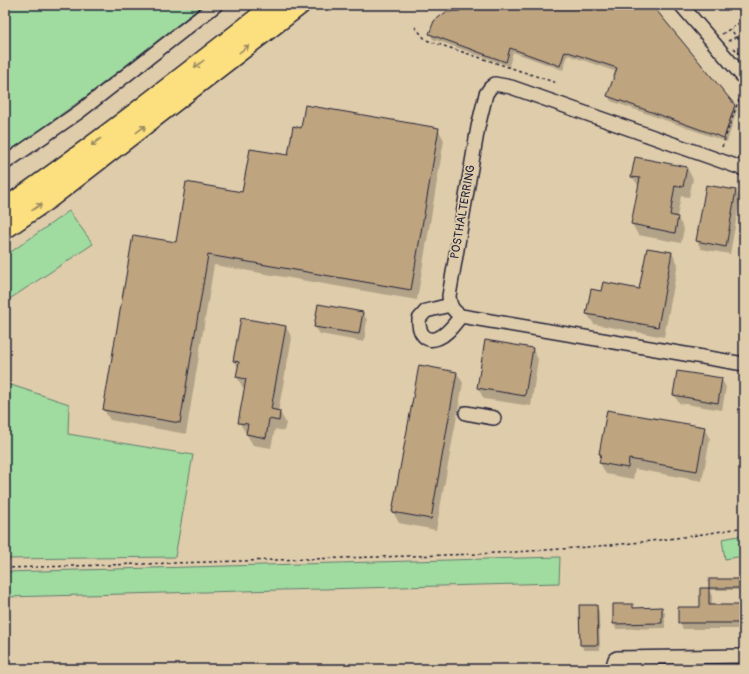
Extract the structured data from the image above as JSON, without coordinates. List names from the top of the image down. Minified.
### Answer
{"streets":{"street":["POSTHALTERRING"]}}
